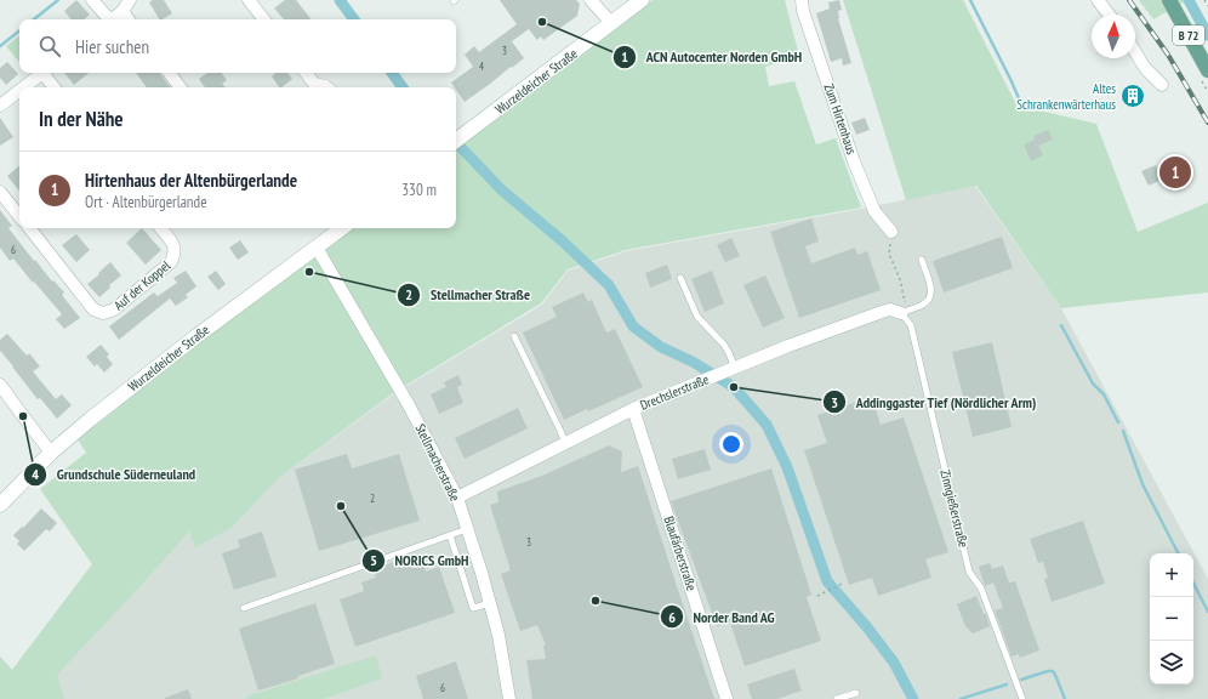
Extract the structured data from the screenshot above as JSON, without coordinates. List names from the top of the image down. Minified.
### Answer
{"streets":{"main road":["B 72","Wurzeldeicher Straße"],"street":["Zum Hirtenhaus","Auf der Koppel","Drechslerstraße","Stellmacherstraße","Blaufärberstraße"],"lane":["Zinngießerstraße"]},"crossings":[["Wurzeldeicher Straße","Stellmacherstraße"],["Drechslerstraße","Stellmacherstraße"],["Drechslerstraße","Zinngießerstraße"],["Drechslerstraße","Blaufärberstraße"]],"places":{"other":["ACN Autocenter Norden GmbH","Stellmacher Straße","Addinggaster Tief (Nördlicher Arm)","Grundschule Süderneuland","NORICS GmbH","Norder Band AG"],"building":["Altes Schrankenwärterhaus"]},"house_numbers":["3","4","6","2","3","6"],"north":"top","page":{"search":"Hier suchen","heading":"In der Nähe","list":[{"mark":"1","name":"Hirtenhaus der Altenbürgerlande","note":"Ort · Altenbürgerlande","value":"330 m"}],"pins":"1","map_buttons":["+","−"]}}
